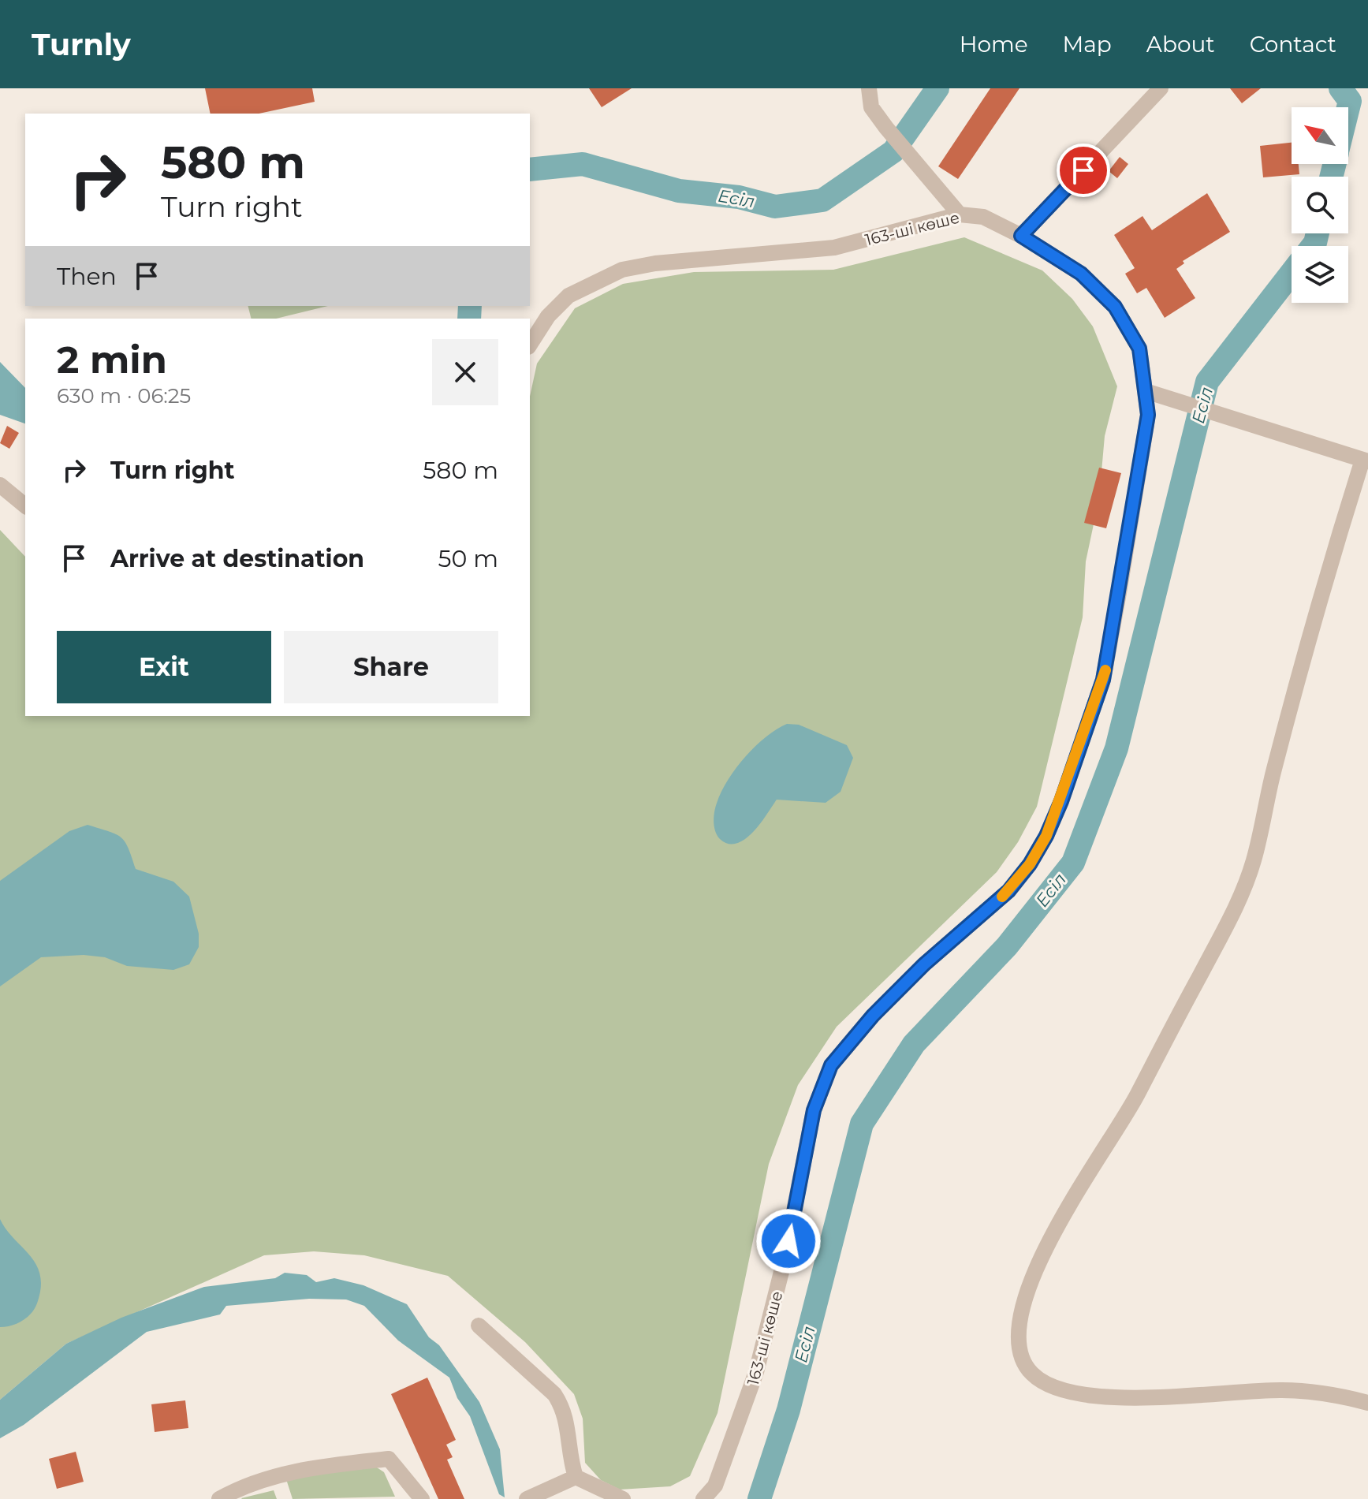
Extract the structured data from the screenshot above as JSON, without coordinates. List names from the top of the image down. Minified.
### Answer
{"streets":{"street":["163-ші көше"]},"water":["Есіл"],"north":"top left","page":{"header":"Turnly","nav":["Home","Map","About","Contact"],"turn":["580 m","Turn right"],"then":"Then","heading":["2 min","630 m · 06:25"],"list":[{"name":"Turn right","value":"580 m"},{"name":"Arrive at destination","value":"50 m"}],"buttons":["Exit","Share"]}}
